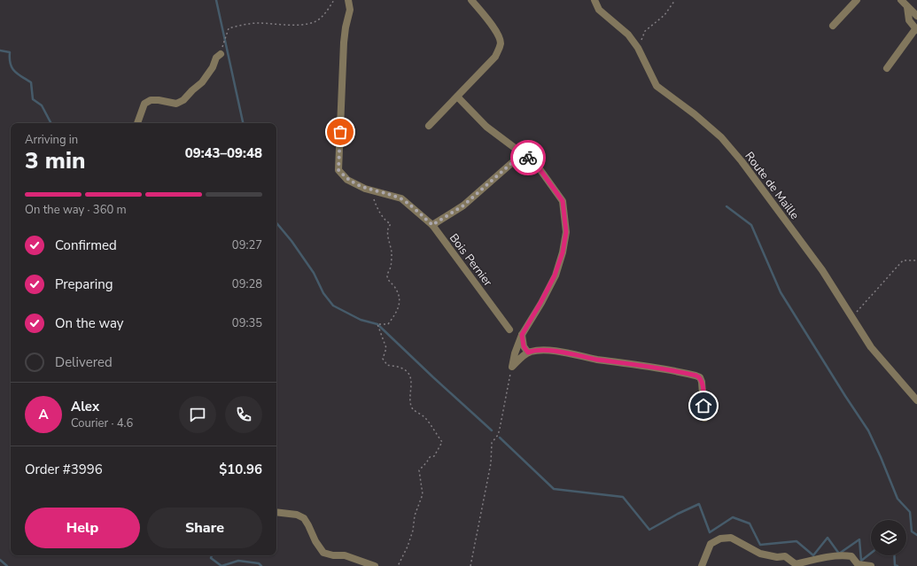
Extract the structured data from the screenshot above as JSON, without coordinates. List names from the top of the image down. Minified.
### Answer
{"streets":{"street":["Route de Maille","Bois Pernier"]},"page":{"heading":["3 min","Arriving in","09:43–09:48"],"panel":["Alex","Courier · 4.6","Order #3996","$10.96"],"bar":"On the way · 360 m","list":[["Confirmed","09:27"],["Preparing","09:28"],["On the way","09:35"],"Delivered"],"round":"A","buttons":["Help","Share"]}}
